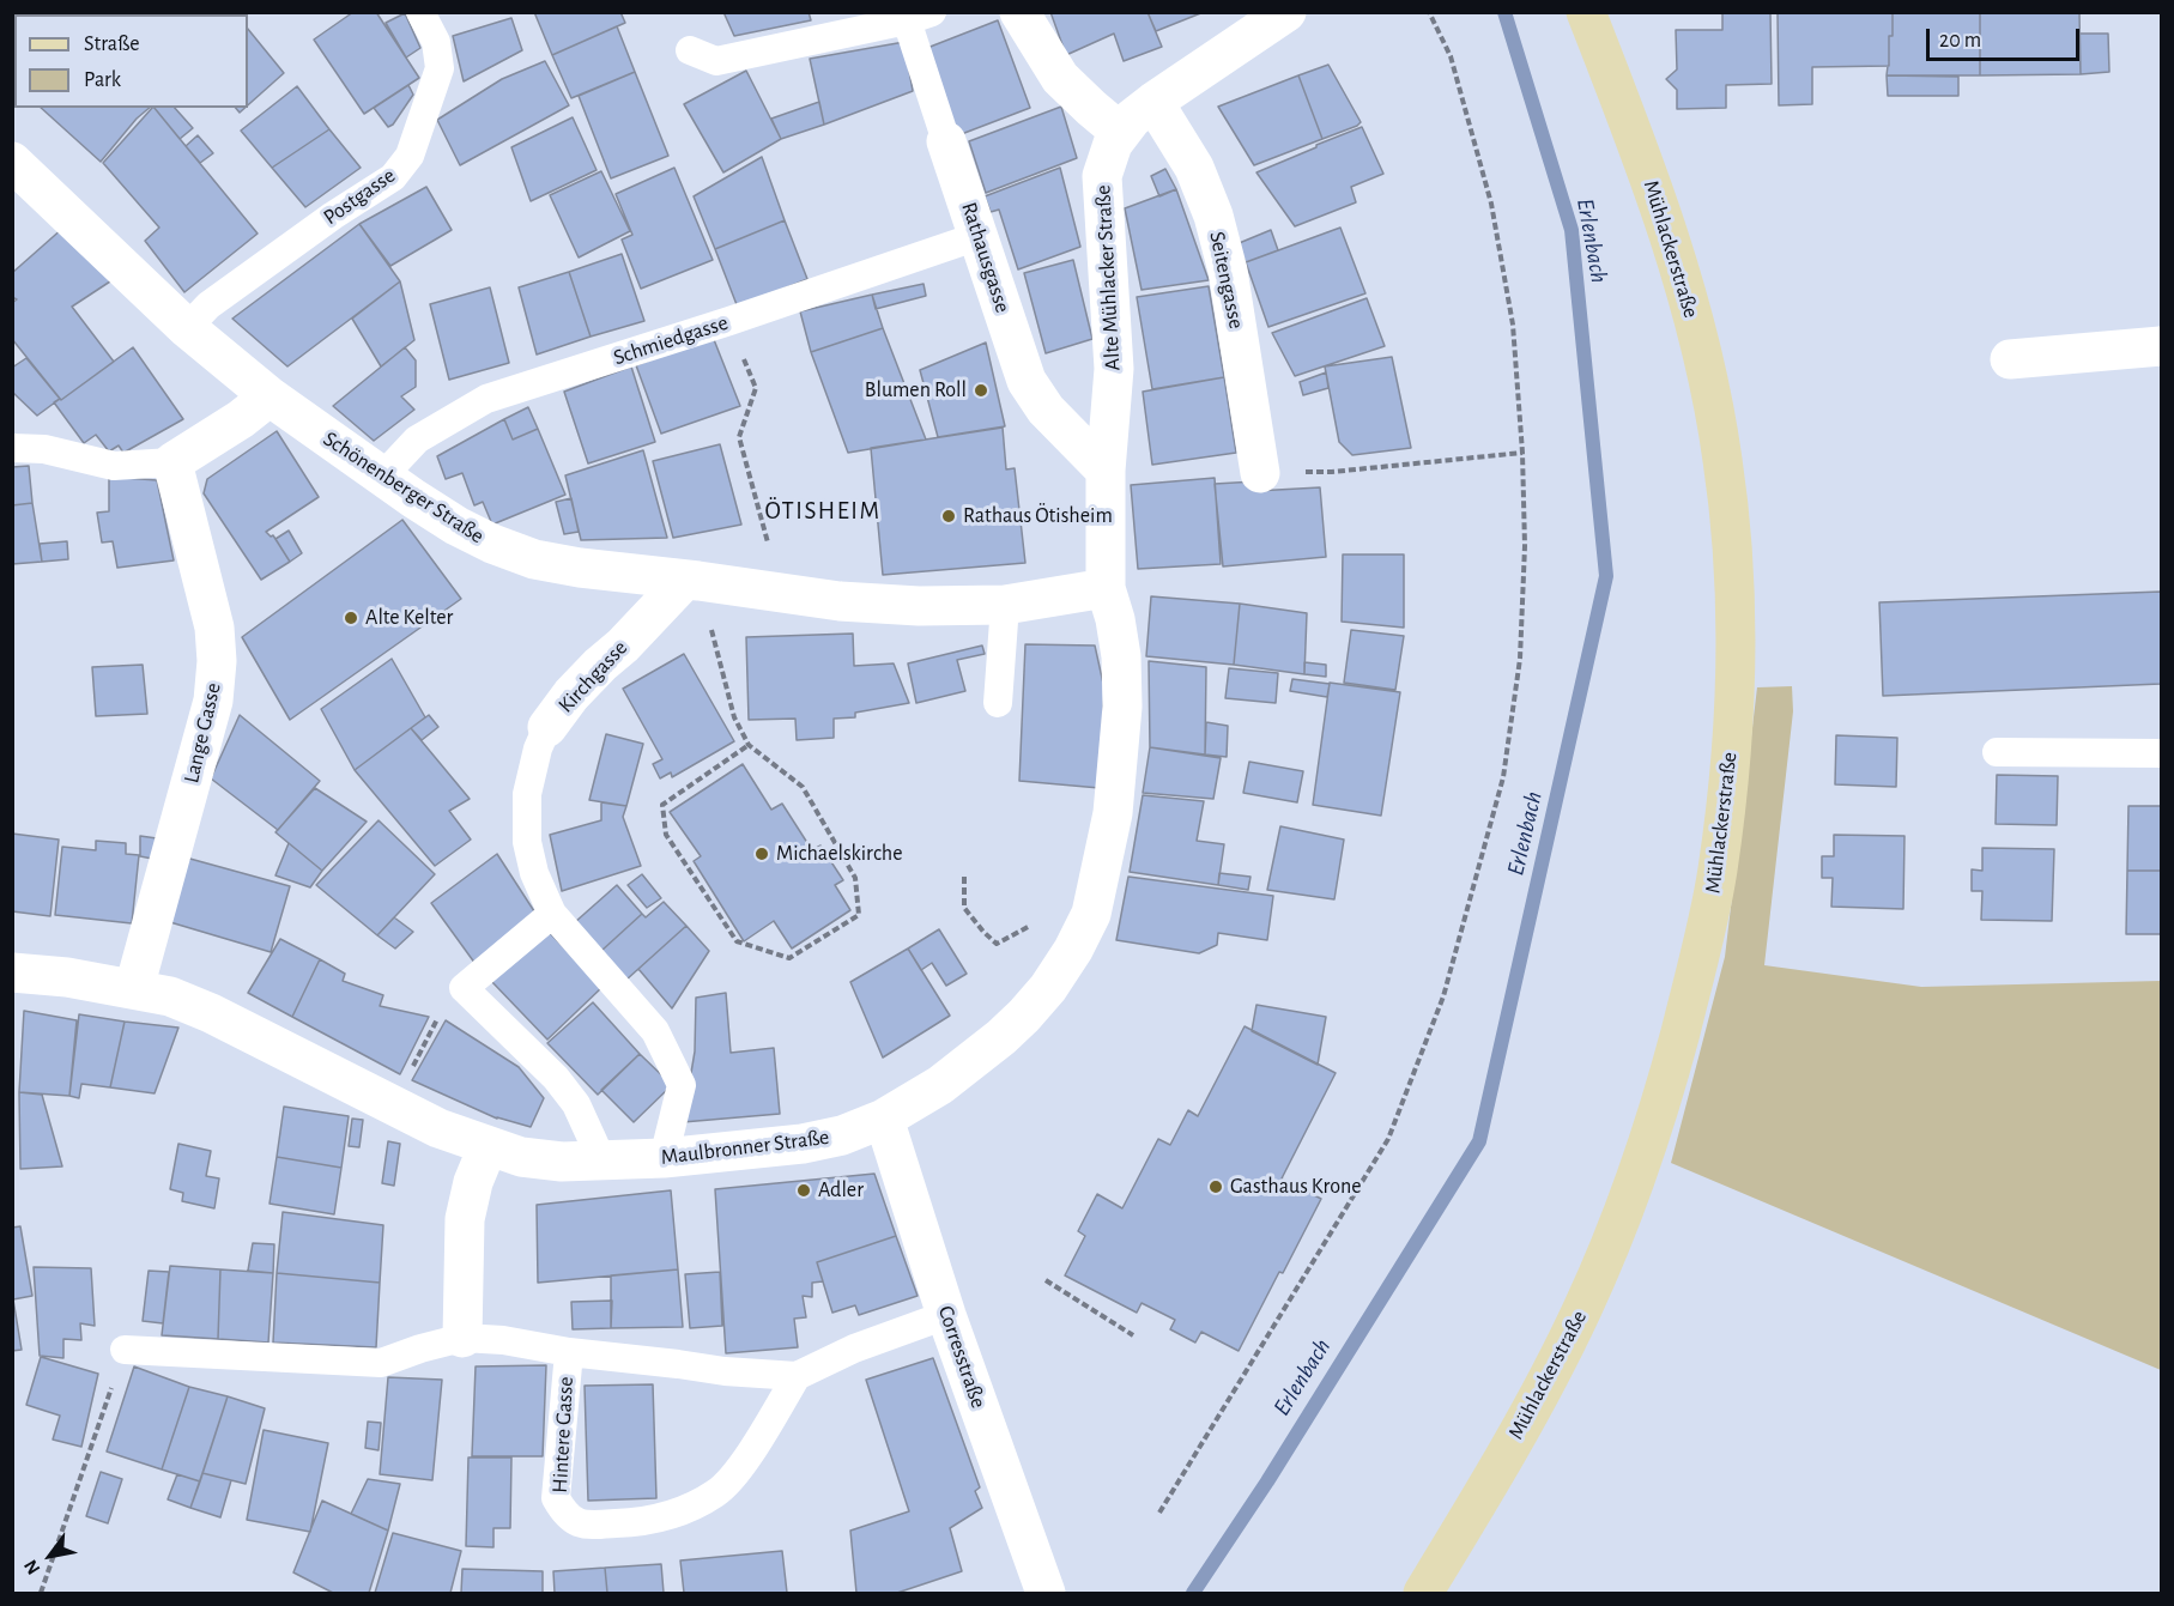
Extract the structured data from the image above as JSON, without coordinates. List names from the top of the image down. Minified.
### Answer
{"streets":{"main road":["Mühlackerstraße"],"street":["Rathausgasse","Alte Mühlacker Straße","Seitengasse","Schönenberger Straße","Kirchgasse","Lange Gasse","Maulbronner Straße","Corresstraße"],"lane":["Postgasse","Schmiedgasse","Hintere Gasse"]},"crossings":[["Postgasse","Schönenberger Straße"],["Rathausgasse","Alte Mühlacker Straße"],["Rathausgasse","Schmiedgasse"],["Alte Mühlacker Straße","Seitengasse"],["Alte Mühlacker Straße","Schönenberger Straße"],["Alte Mühlacker Straße","Maulbronner Straße"],["Schmiedgasse","Schönenberger Straße"],["Schönenberger Straße","Kirchgasse"],["Schönenberger Straße","Maulbronner Straße"],["Kirchgasse","Maulbronner Straße"],["Lange Gasse","Maulbronner Straße"],["Maulbronner Straße","Corresstraße"],["Corresstraße","Hintere Gasse"]],"districts":["ÖTISHEIM"],"water":["Erlenbach"],"places":["Blumen Roll","Rathaus Ötisheim","Alte Kelter","Michaelskirche","Gasthaus Krone","Adler"],"legend":["Straße","Park"],"scale_bar":"20 m","north":"bottom left"}
